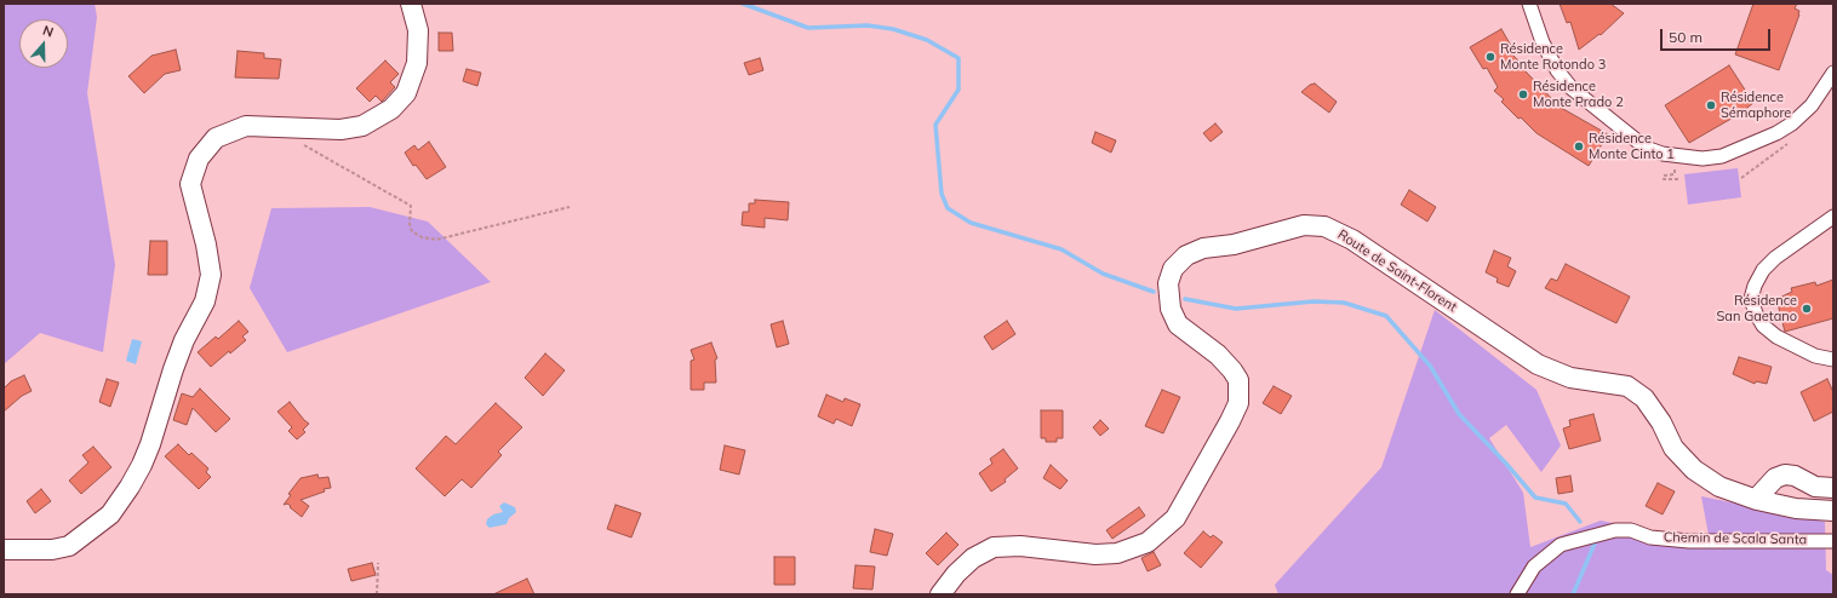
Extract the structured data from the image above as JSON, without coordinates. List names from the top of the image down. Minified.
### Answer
{"streets":{"main road":["Route de Saint-Florent"],"street":["Chemin de Scala Santa"]},"places":["Résidence Monte Rotondo 3","Résidence Monte Prado 2","Résidence Sémaphore","Résidence Monte Cinto 1","Résidence San Gaetano"],"scale_bar":"50 m","north":"top"}
